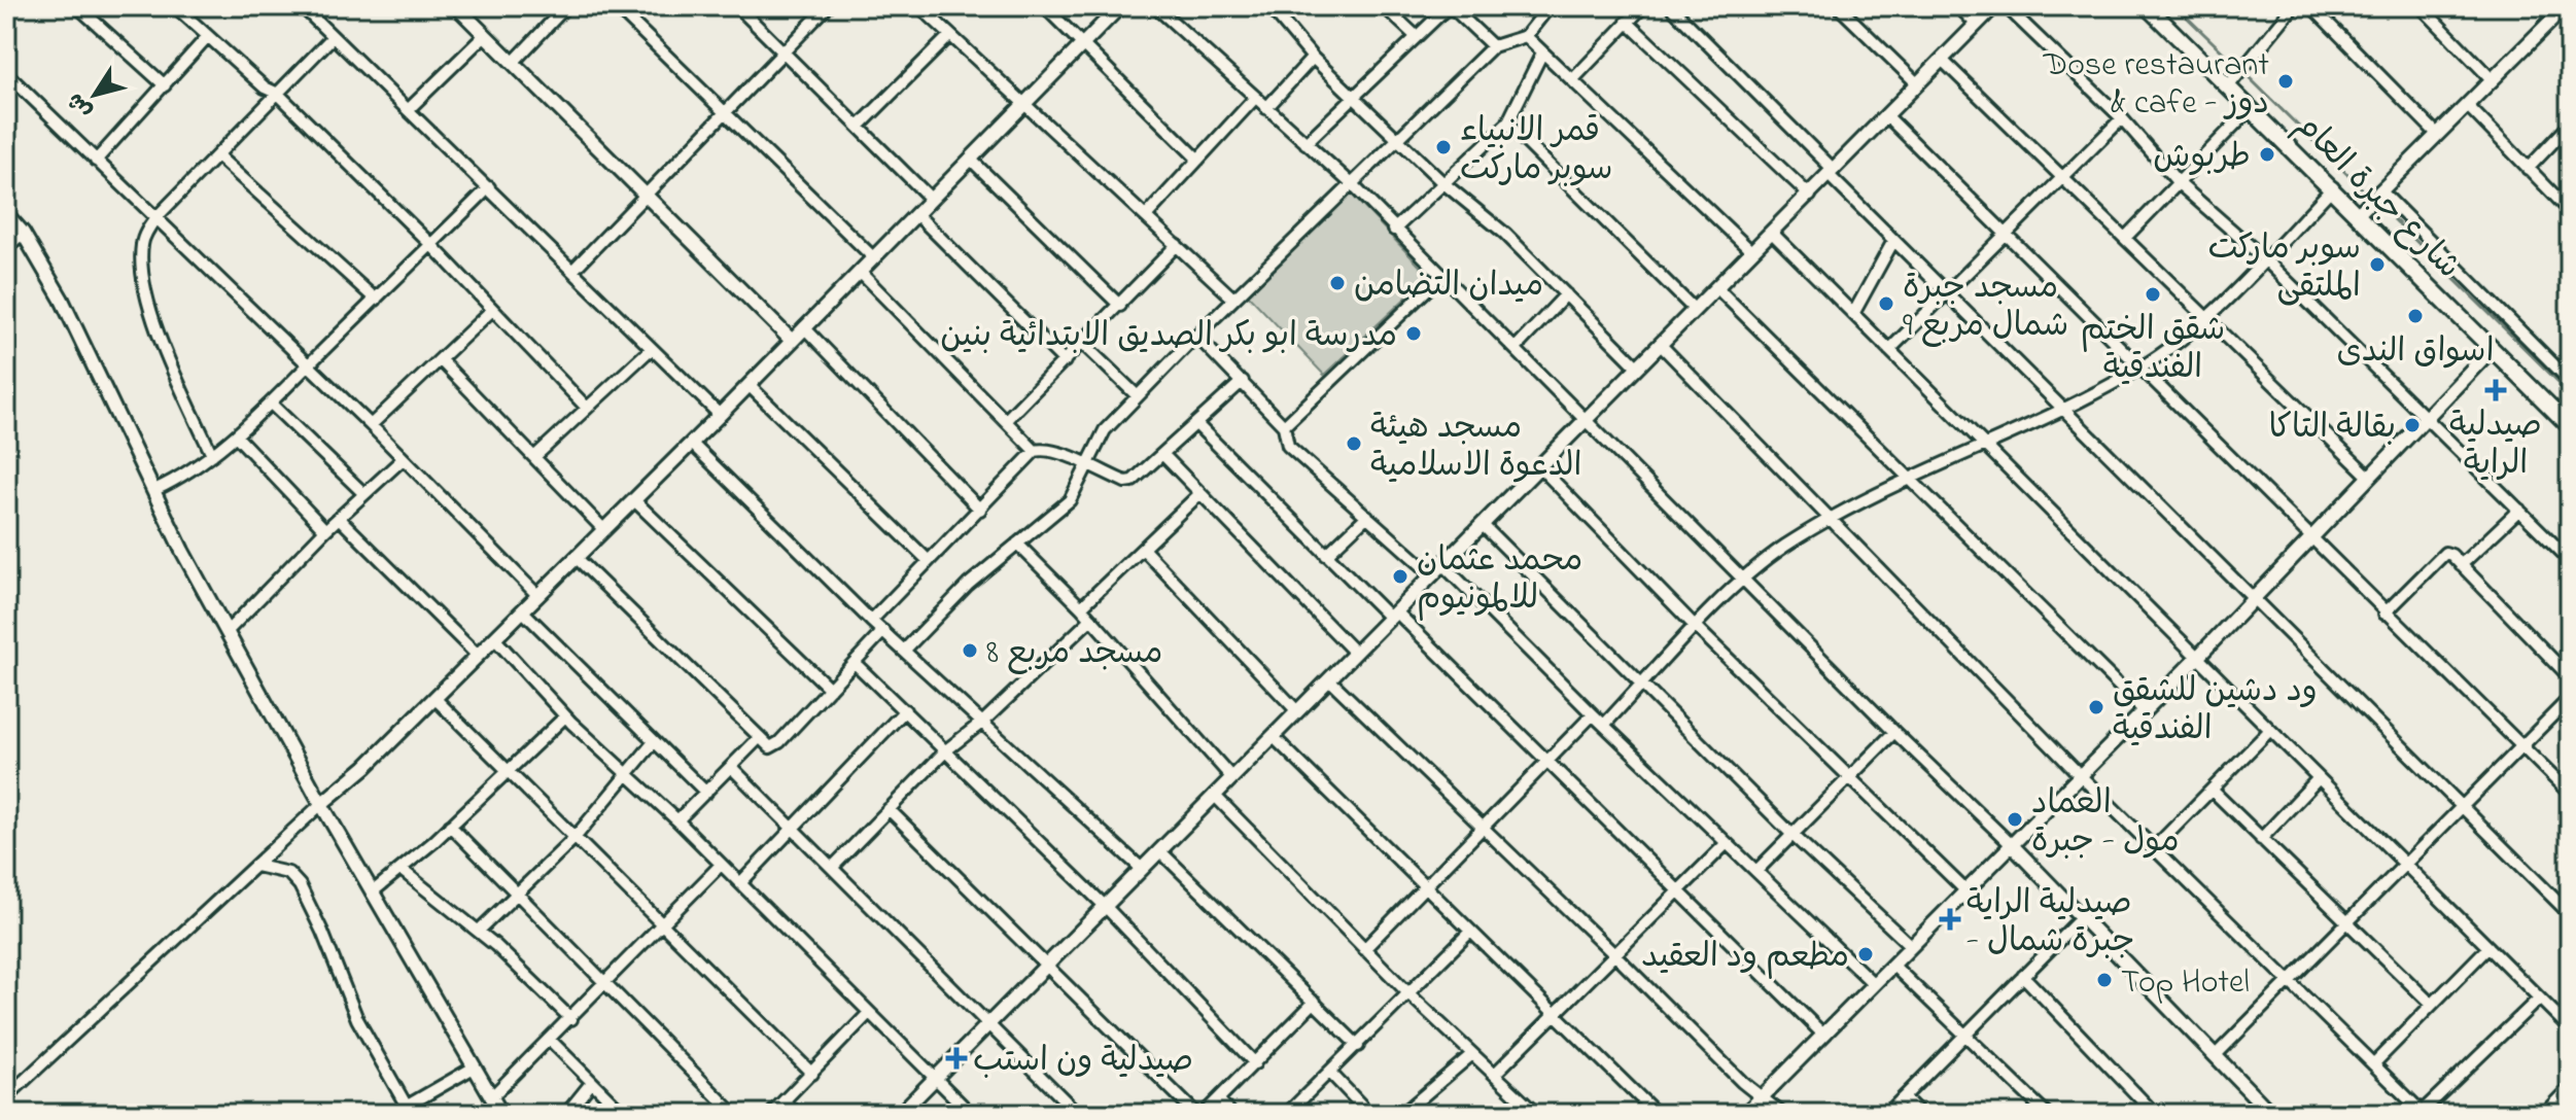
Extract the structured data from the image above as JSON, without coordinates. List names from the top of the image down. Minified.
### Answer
{"streets":{"main road":["شارع جبرة العام"]},"places":{"other":["Dose restaurant & cafe - دوز","قمر الانبياء سوبر ماركت","طربوش","سوبر ماركت الملتقى","ميدان التضامن","شقق الختم الفندقية","مسجد جبرة شمال مربع 9","اسواق الندى","مدرسة ابو بكر الصديق الابتدائية بنين","بقالة التاكا","مسجد هيئة الدعوة الاسلامية","محمد عثمان للالمونيوم","مسجد مربع 8","ود دشين للشقق الفندقية","العماد مول - جبرة","مطعم ود العقيد","Top Hotel"],"health":["صيدلية الراية","صيدلية الراية - جبرة شمال","صيدلية ون استب"]},"north":"bottom left"}
